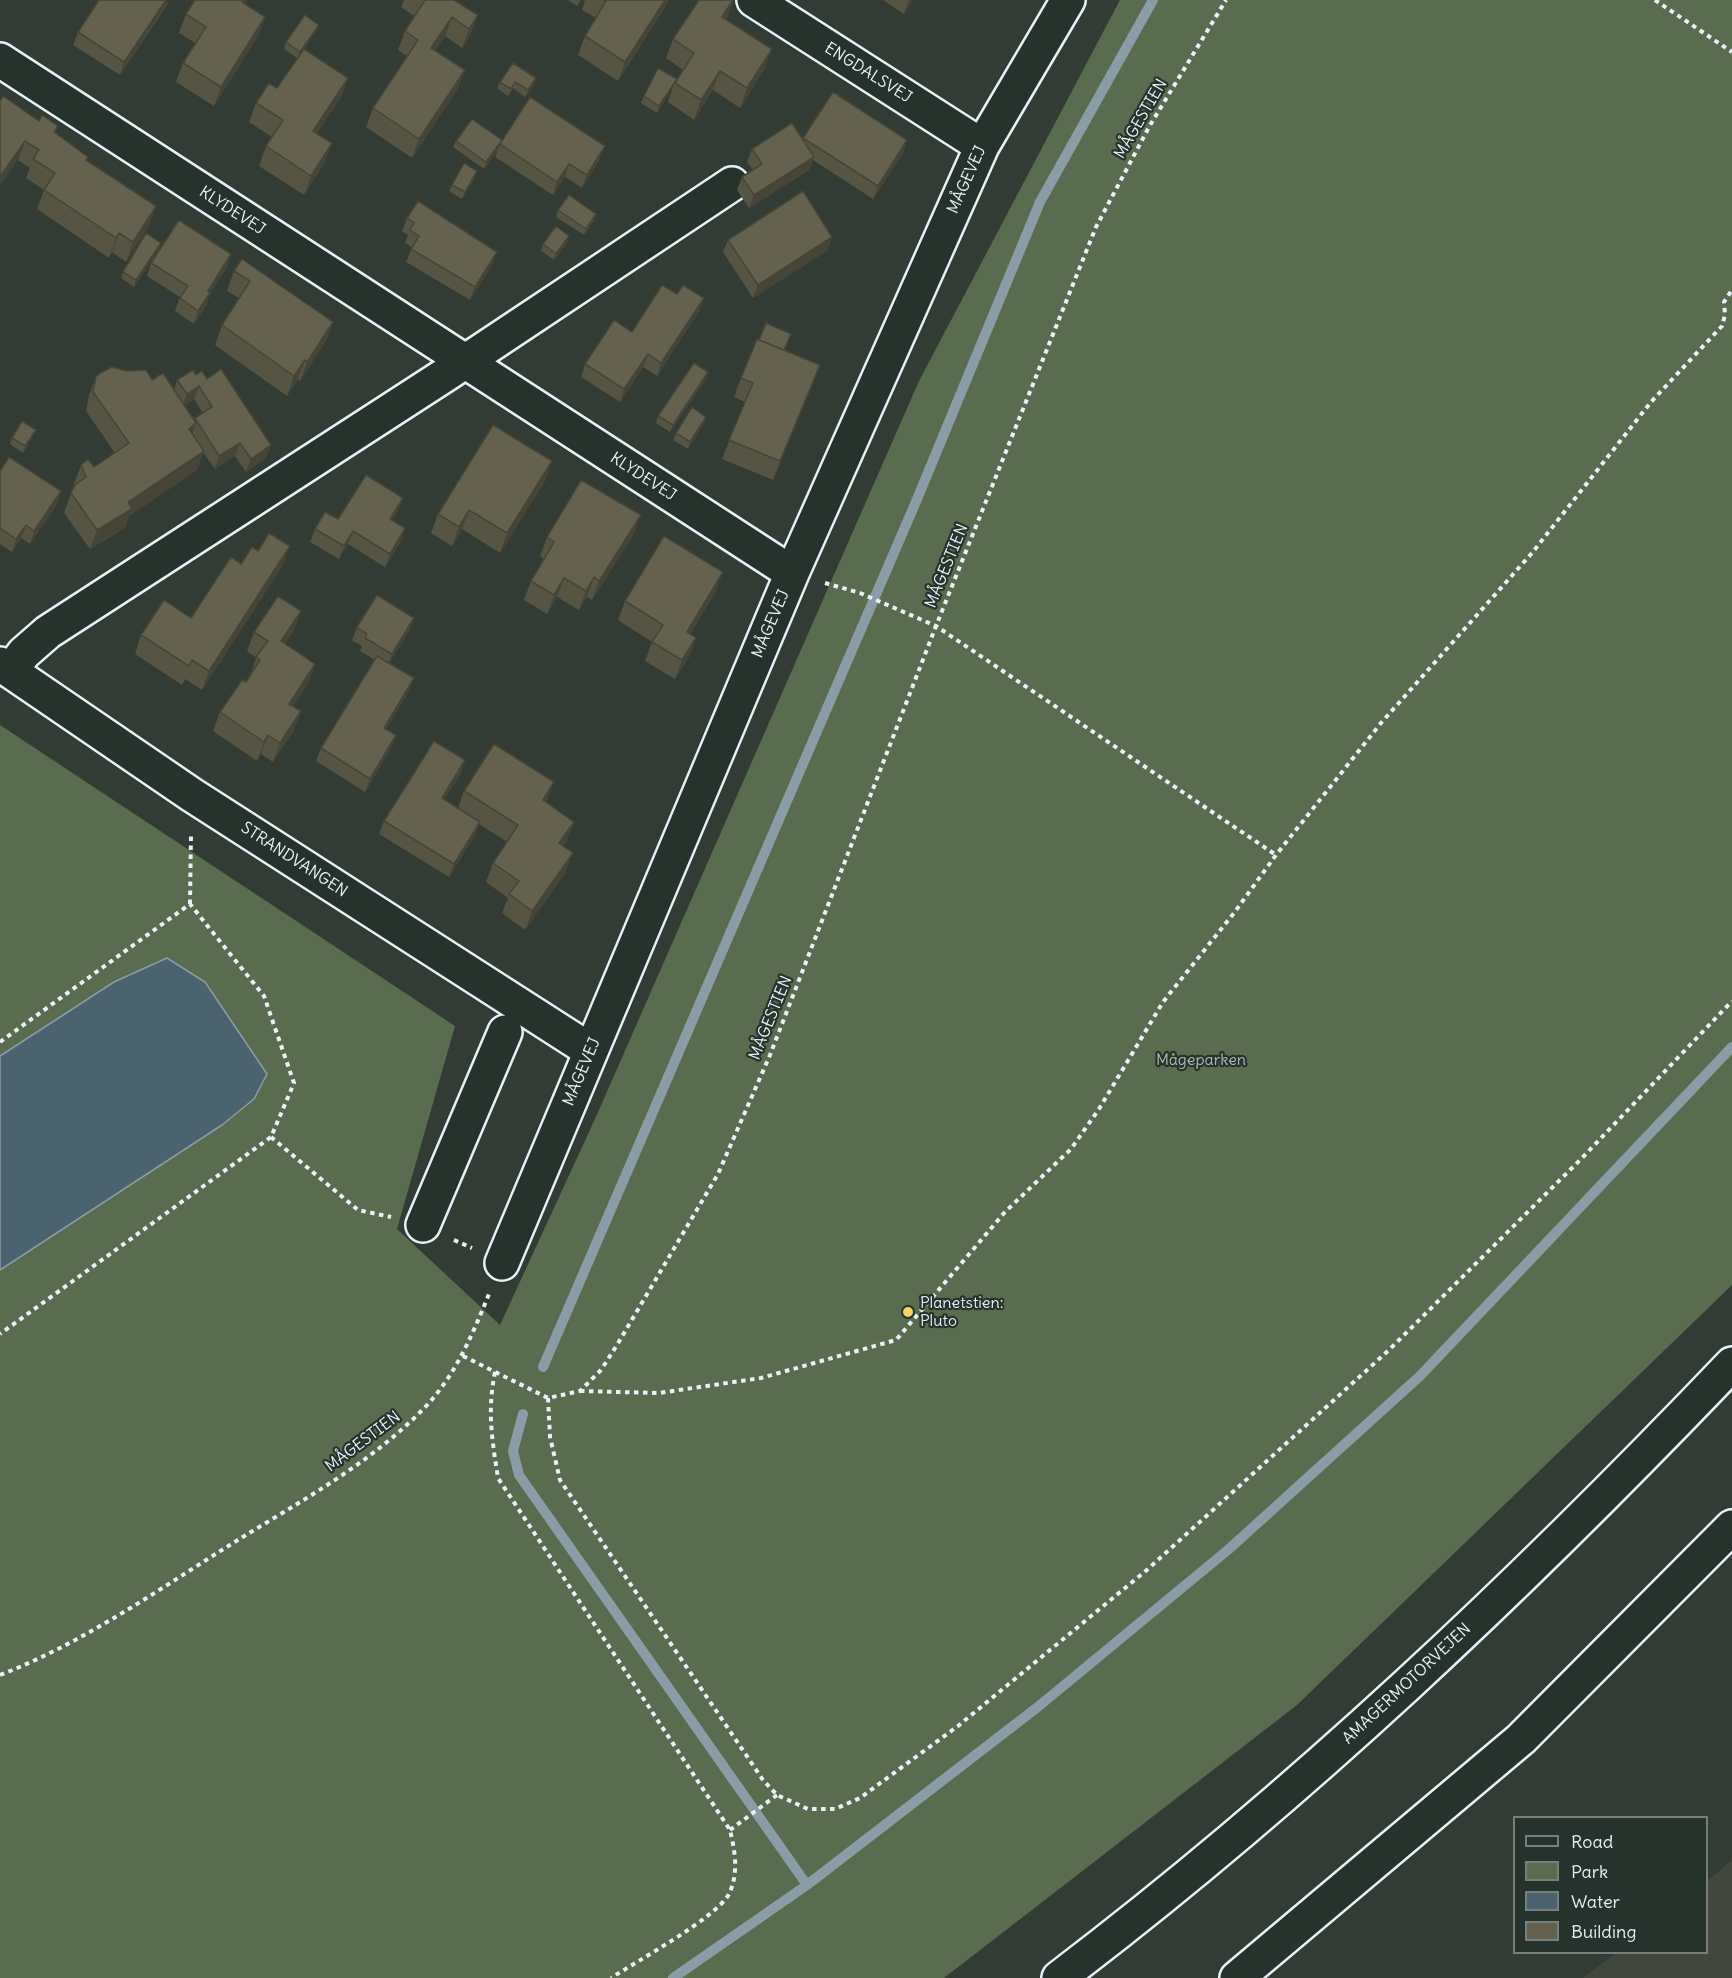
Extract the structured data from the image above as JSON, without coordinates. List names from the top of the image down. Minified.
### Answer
{"streets":{"main road":["ENGDALSVEJ","MÅGEVEJ","KLYDEVEJ","STRANDVANGEN","AMAGERMOTORVEJEN"],"path":["MÅGESTIEN"]},"crossings":[["ENGDALSVEJ","MÅGEVEJ"],["MÅGESTIEN","MÅGEVEJ"],["MÅGEVEJ","KLYDEVEJ"],["MÅGEVEJ","STRANDVANGEN"]],"parks":["Mågeparken"],"places":["Planetstien: Pluto"],"legend":["Road","Park","Water","Building"]}
